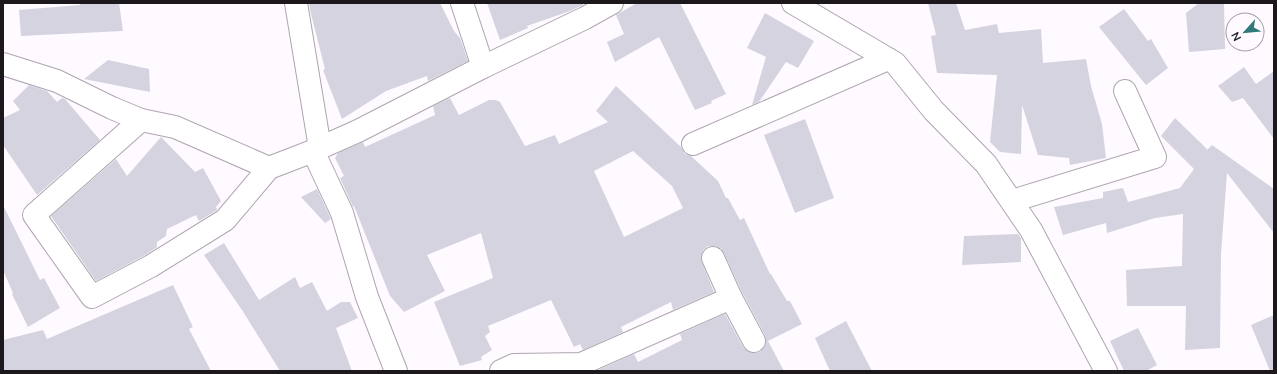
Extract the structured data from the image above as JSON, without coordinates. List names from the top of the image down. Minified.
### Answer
{"north":"bottom left"}
